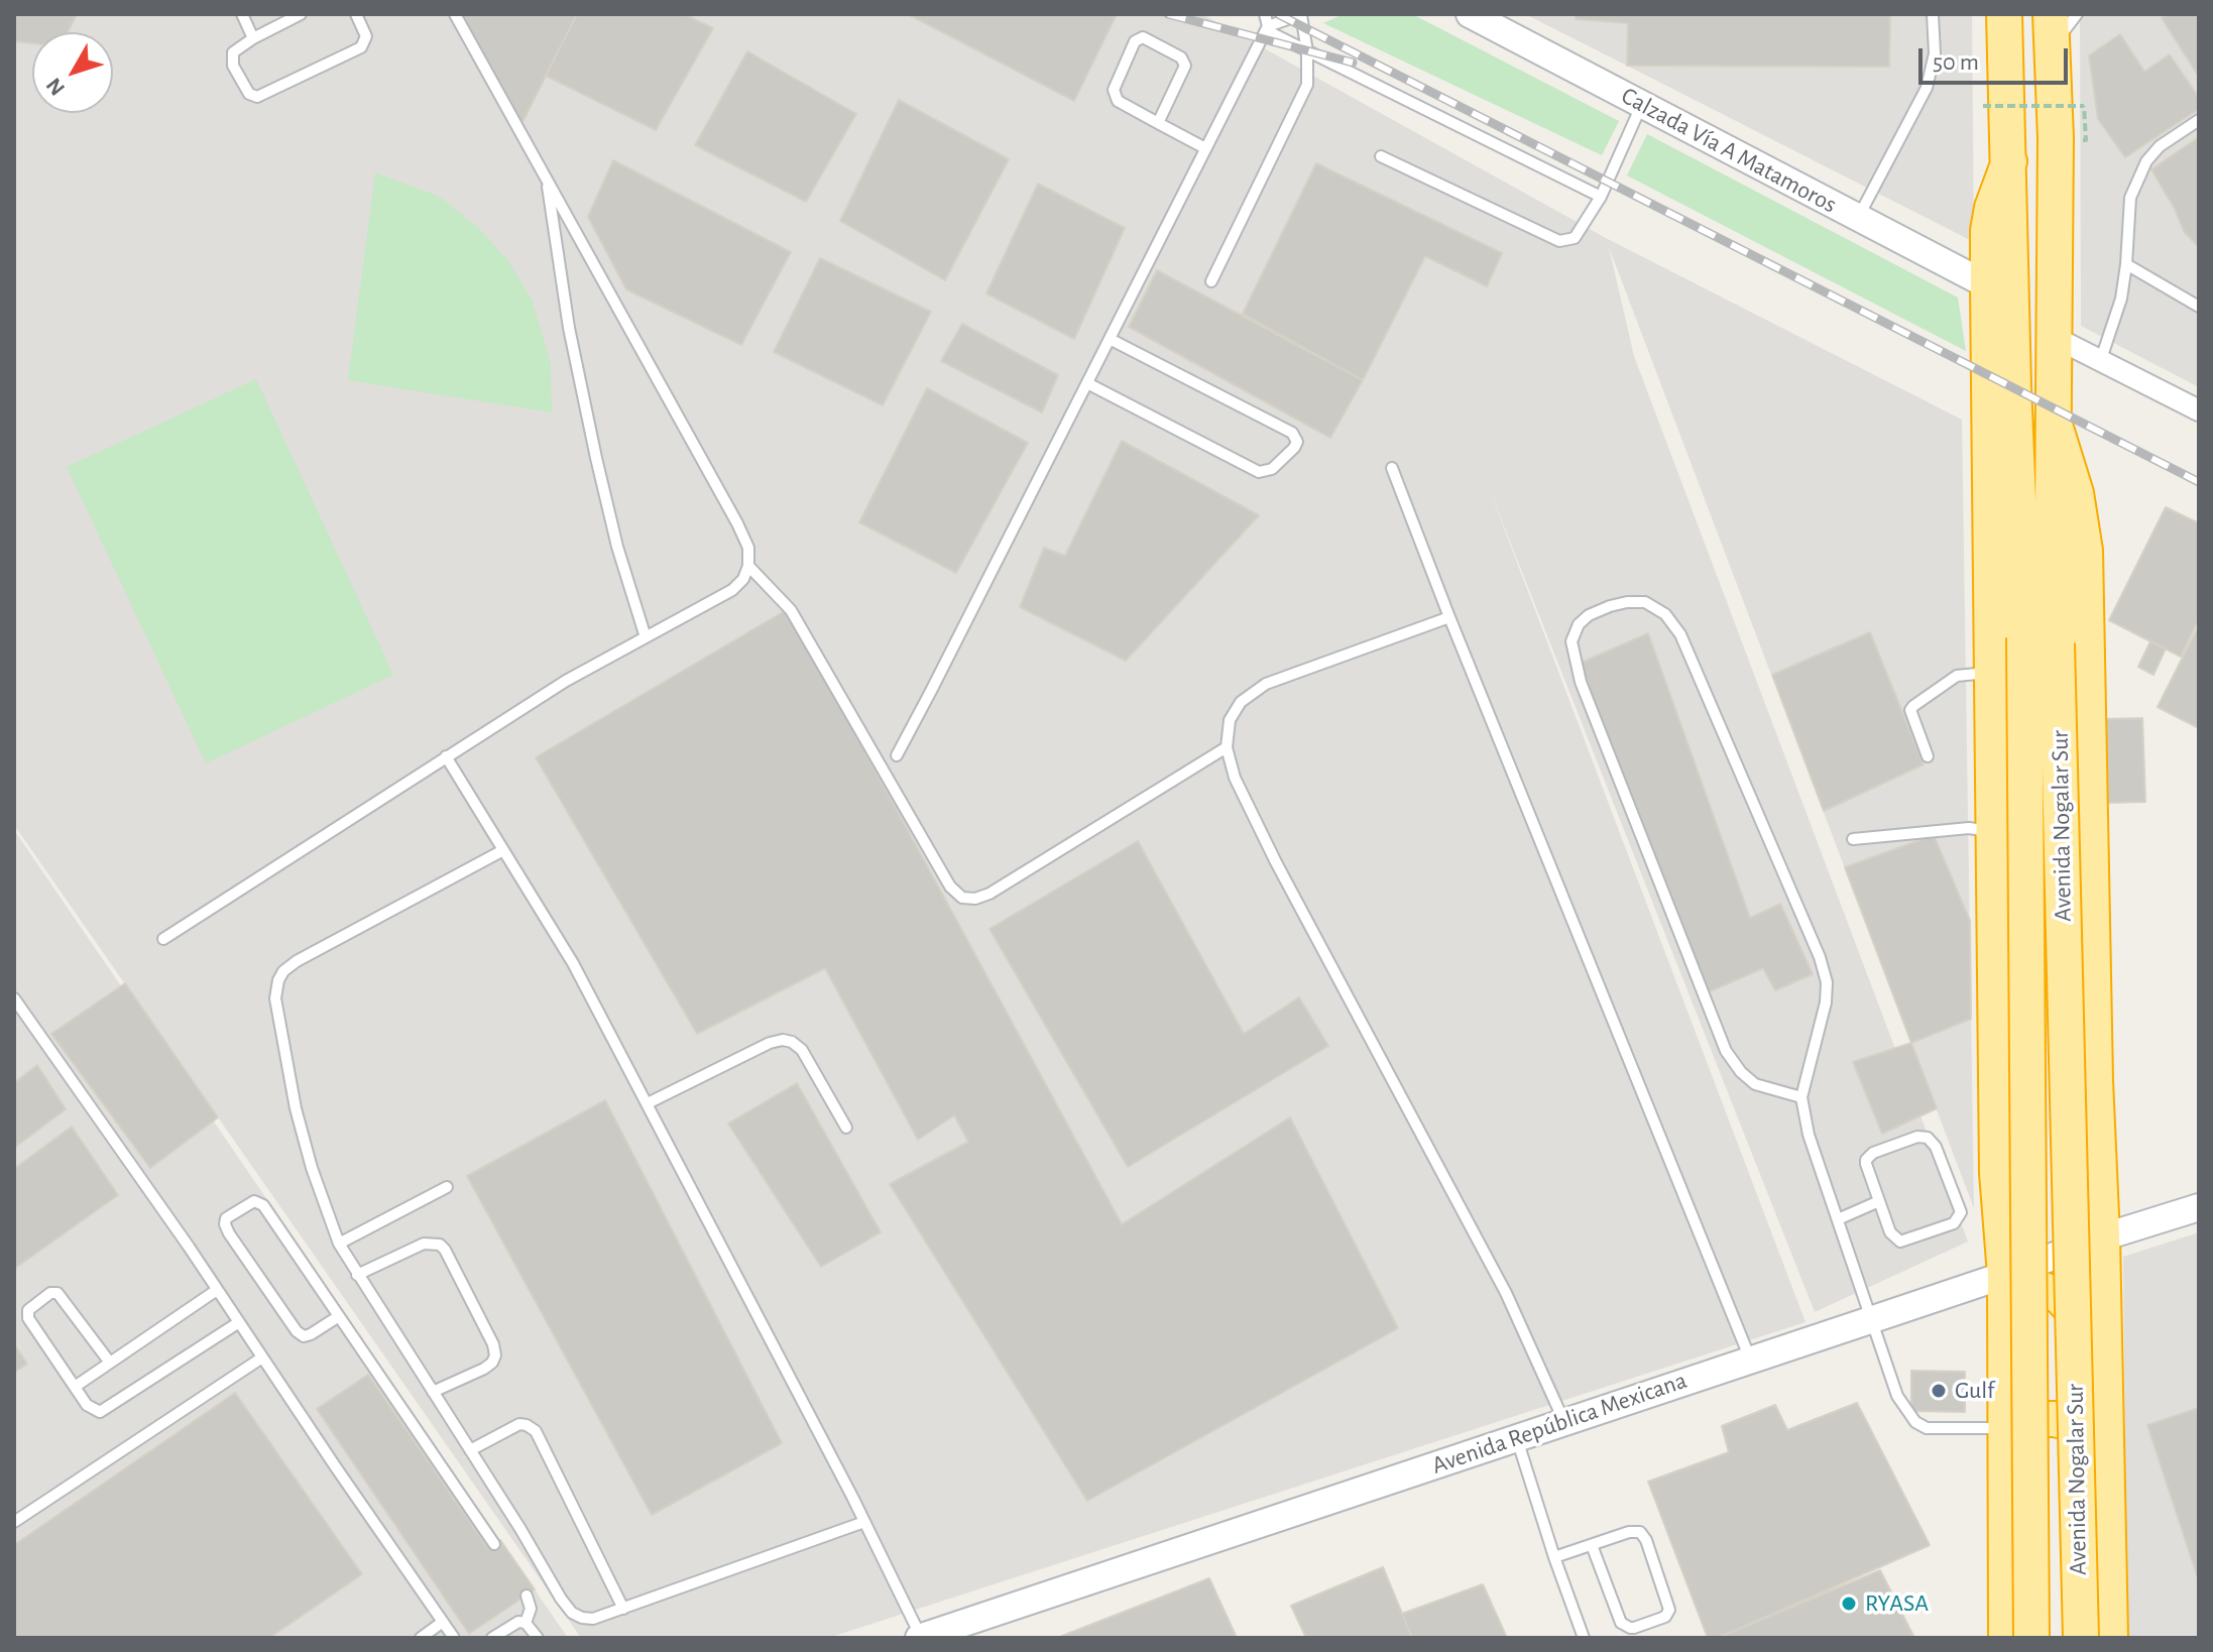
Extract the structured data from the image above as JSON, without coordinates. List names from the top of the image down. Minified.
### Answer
{"streets":{"highway":["Avenida Nogalar Sur"],"street":["Calzada Vía A Matamoros","Avenida República Mexicana"]},"places":["Gulf","RYASA"],"scale_bar":"50 m","north":"bottom left"}
